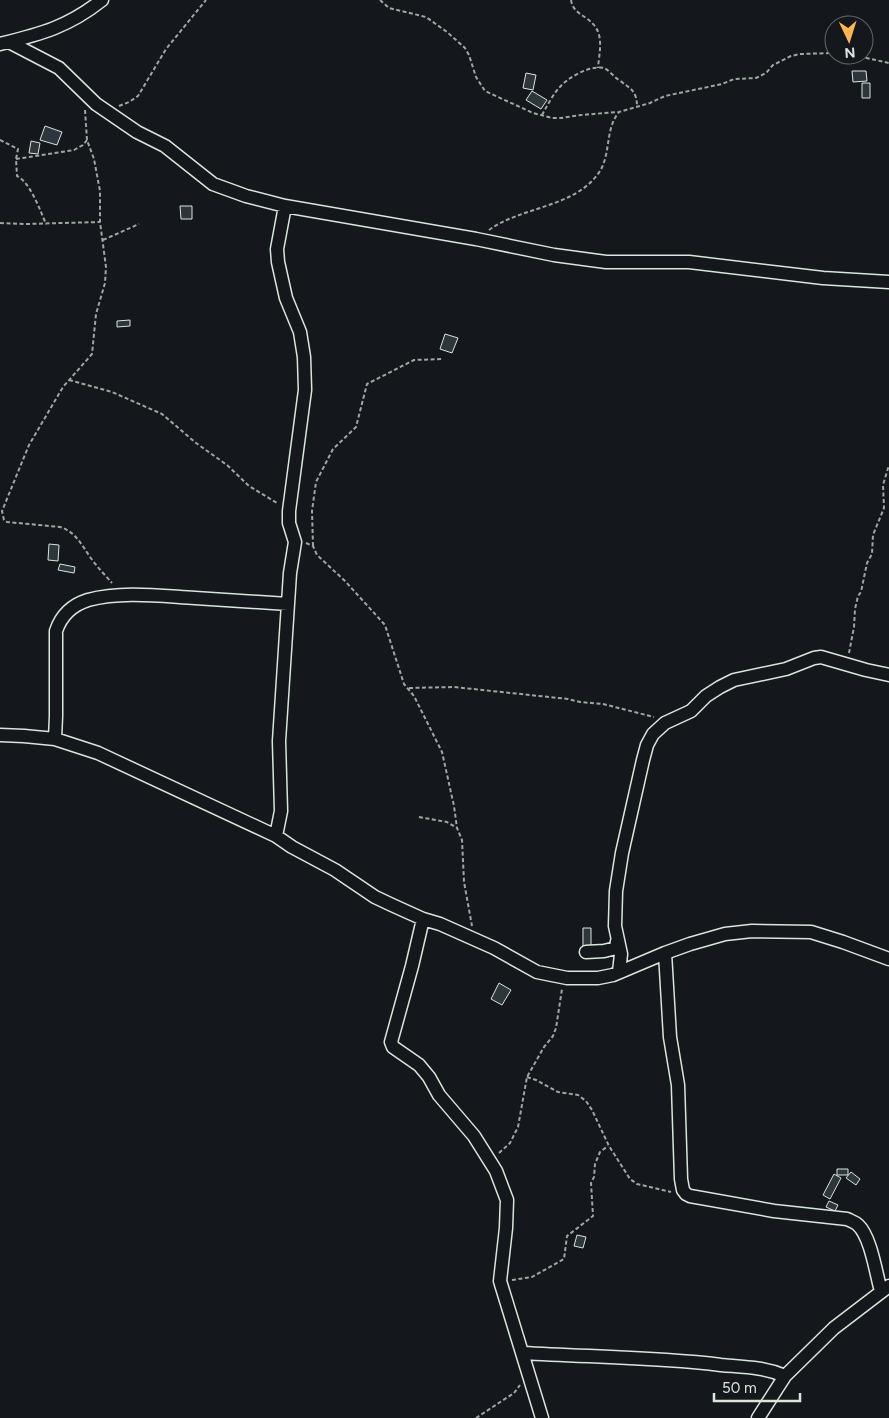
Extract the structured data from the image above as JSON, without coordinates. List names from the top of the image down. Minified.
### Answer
{"scale_bar":"50 m","north":"bottom"}
